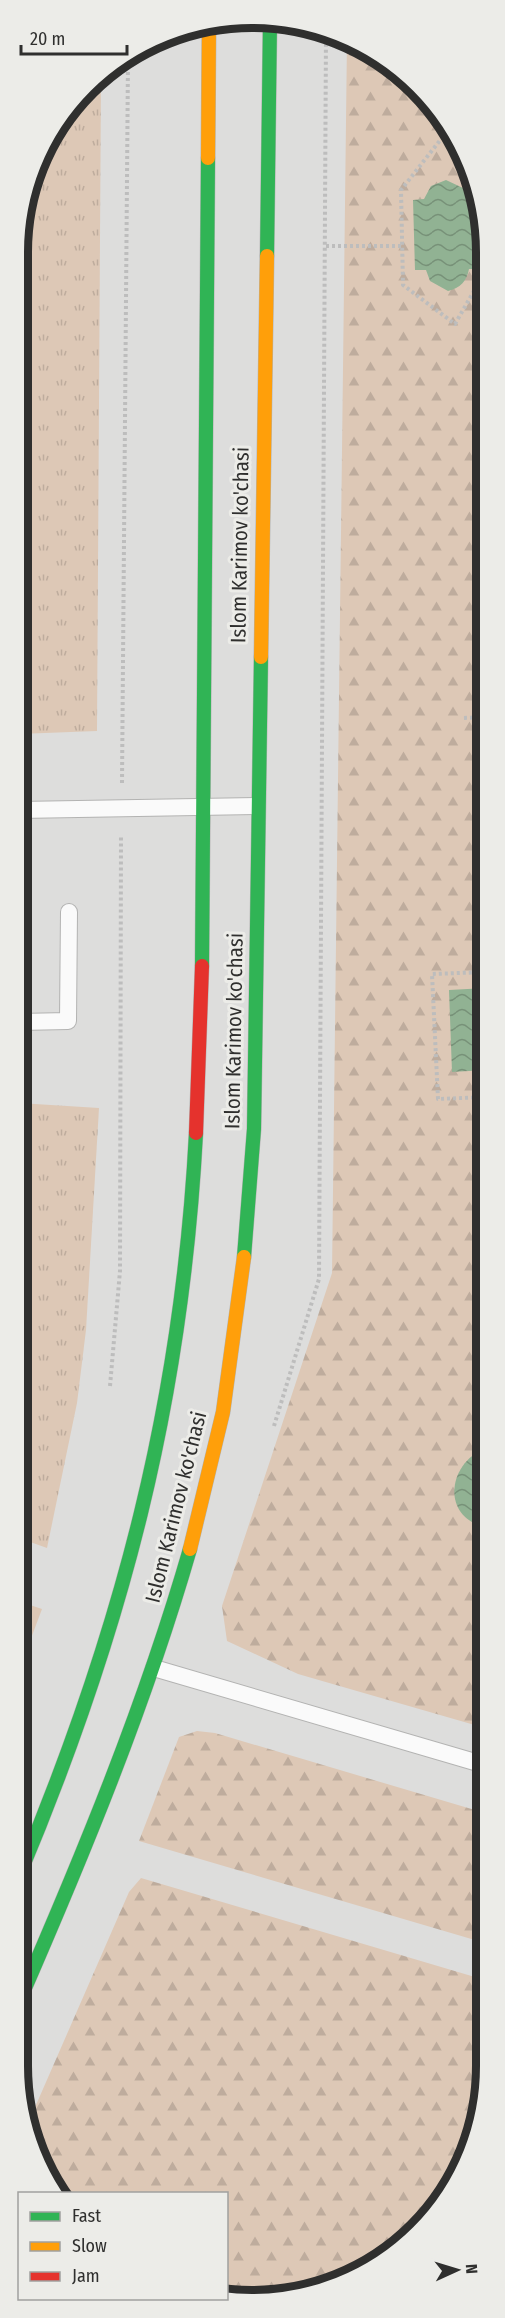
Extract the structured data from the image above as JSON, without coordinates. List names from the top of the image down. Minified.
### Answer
{"streets":{"main road":["Islom Karimov ko'chasi"]},"legend":["Fast","Slow","Jam"],"scale_bar":"20 m","north":"right"}
